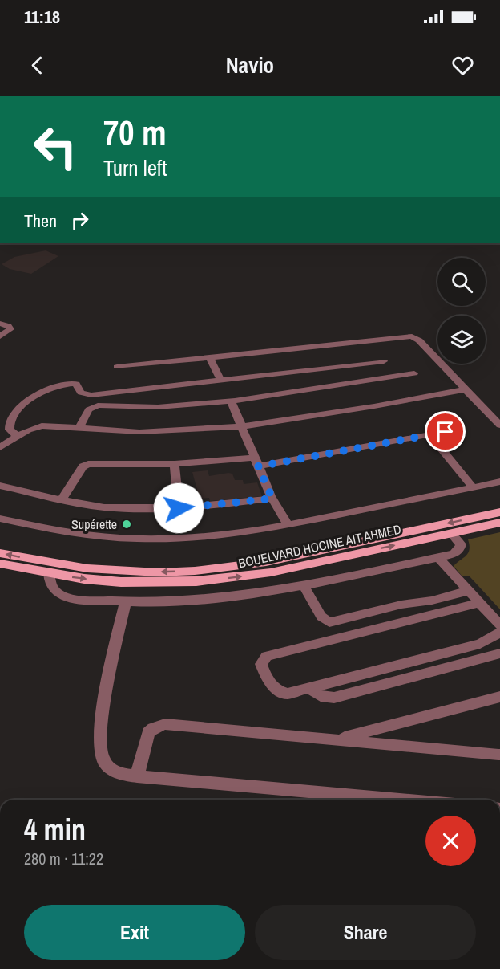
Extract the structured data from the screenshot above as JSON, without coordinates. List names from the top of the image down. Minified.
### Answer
{"streets":{"main road":["BOUELVARD HOCINE AIT AHMED"]},"places":["Supérette"],"page":{"status":"11:18","header":"Navio","turn":["70 m","Turn left"],"then":"Then","heading":["4 min","280 m · 11:22"],"buttons":["Exit","Share"]}}
